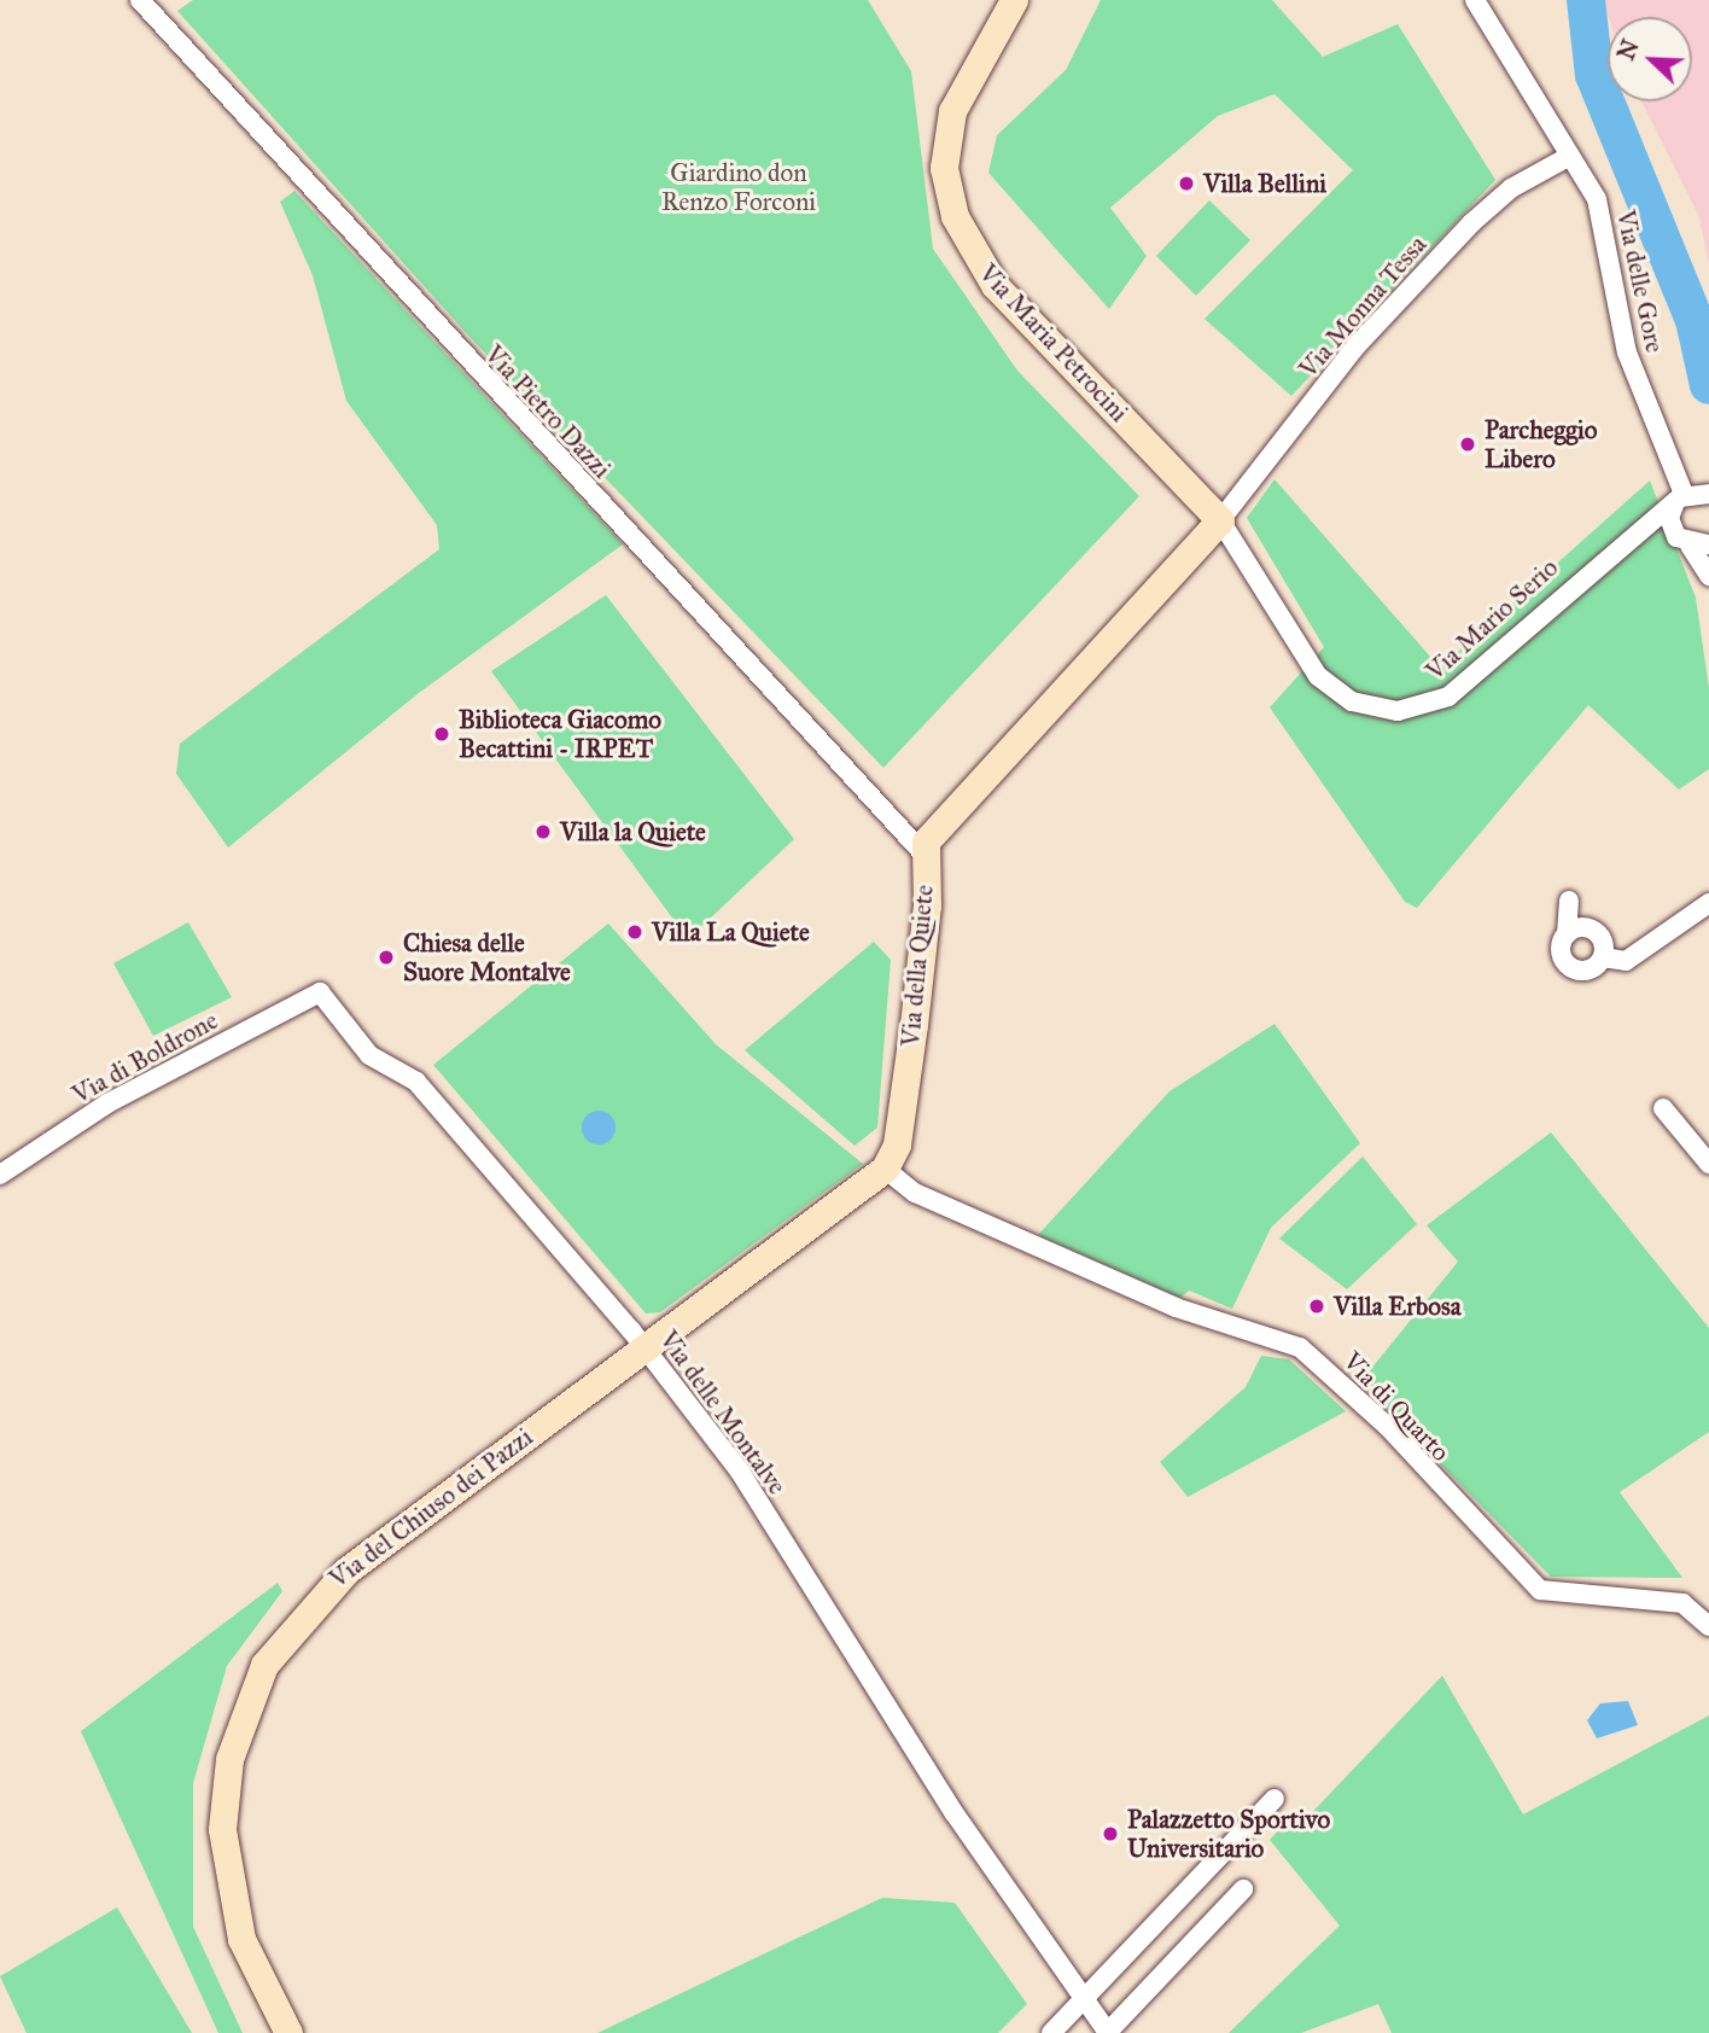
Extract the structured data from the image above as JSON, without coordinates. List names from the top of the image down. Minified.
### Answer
{"streets":{"main road":["Via Maria Petrocini","Via della Quiete","Via del Chiuso dei Pazzi"],"street":["Via delle Gore","Via Monna Tessa","Via Pietro Dazzi","Via Mario Serio","Via di Boldrone","Via di Quarto","Via delle Montalve"]},"crossings":[["Via delle Gore","Via Monna Tessa"],["Via delle Gore","Via Mario Serio"],["Via Monna Tessa","Via Maria Petrocini"],["Via Monna Tessa","Via Mario Serio"],["Via Monna Tessa","Via della Quiete"],["Via Maria Petrocini","Via Mario Serio"],["Via Maria Petrocini","Via della Quiete"],["Via Pietro Dazzi","Via della Quiete"],["Via Mario Serio","Via della Quiete"],["Via della Quiete","Via di Quarto"],["Via di Boldrone","Via delle Montalve"],["Via delle Montalve","Via del Chiuso dei Pazzi"]],"parks":["Giardino don Renzo Forconi"],"places":["Villa Bellini","Parcheggio Libero","Biblioteca Giacomo Becattini - IRPET","Villa la Quiete","Villa La Quiete","Chiesa delle Suore Montalve","Villa Erbosa","Palazzetto Sportivo Universitario"],"north":"top left"}
